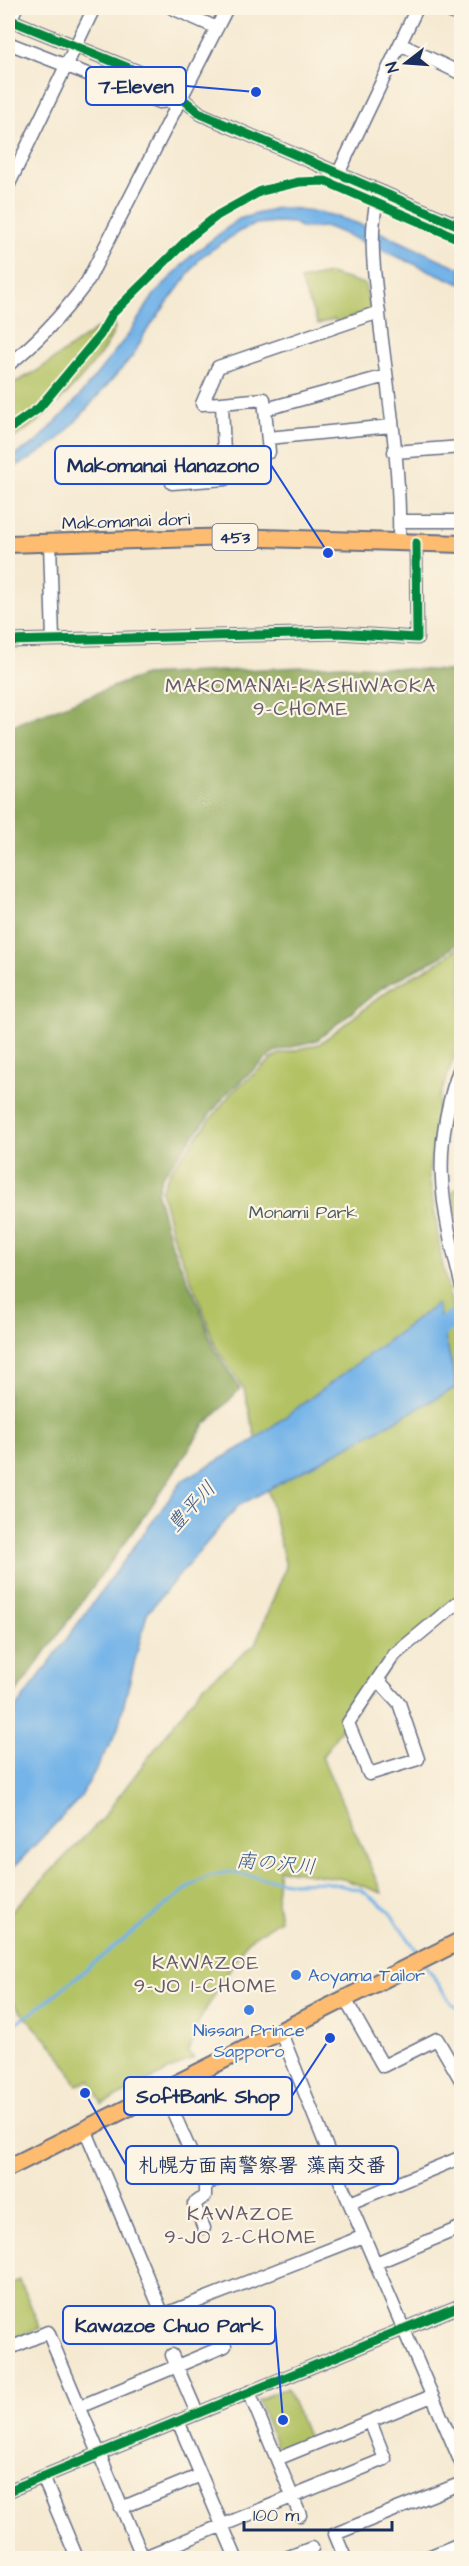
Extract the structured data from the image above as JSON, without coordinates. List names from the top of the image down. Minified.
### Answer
{"streets":{"highway":["Makomanai dori","453"]},"districts":["MAKOMANAI-KASHIWAOKA 9-CHOME","KAWAZOE 9-JO 1-CHOME","KAWAZOE 9-JO 2-CHOME"],"water":["豊平川","南の沢川"],"parks":["Monami Park"],"places":["7-Eleven","Makomanai Hanazono","Aoyama Tailor","Nissan Prince Sapporo","SoftBank Shop","札幌方面南警察署 藻南交番","Kawazoe Chuo Park"],"scale_bar":"100 m","north":"left"}
